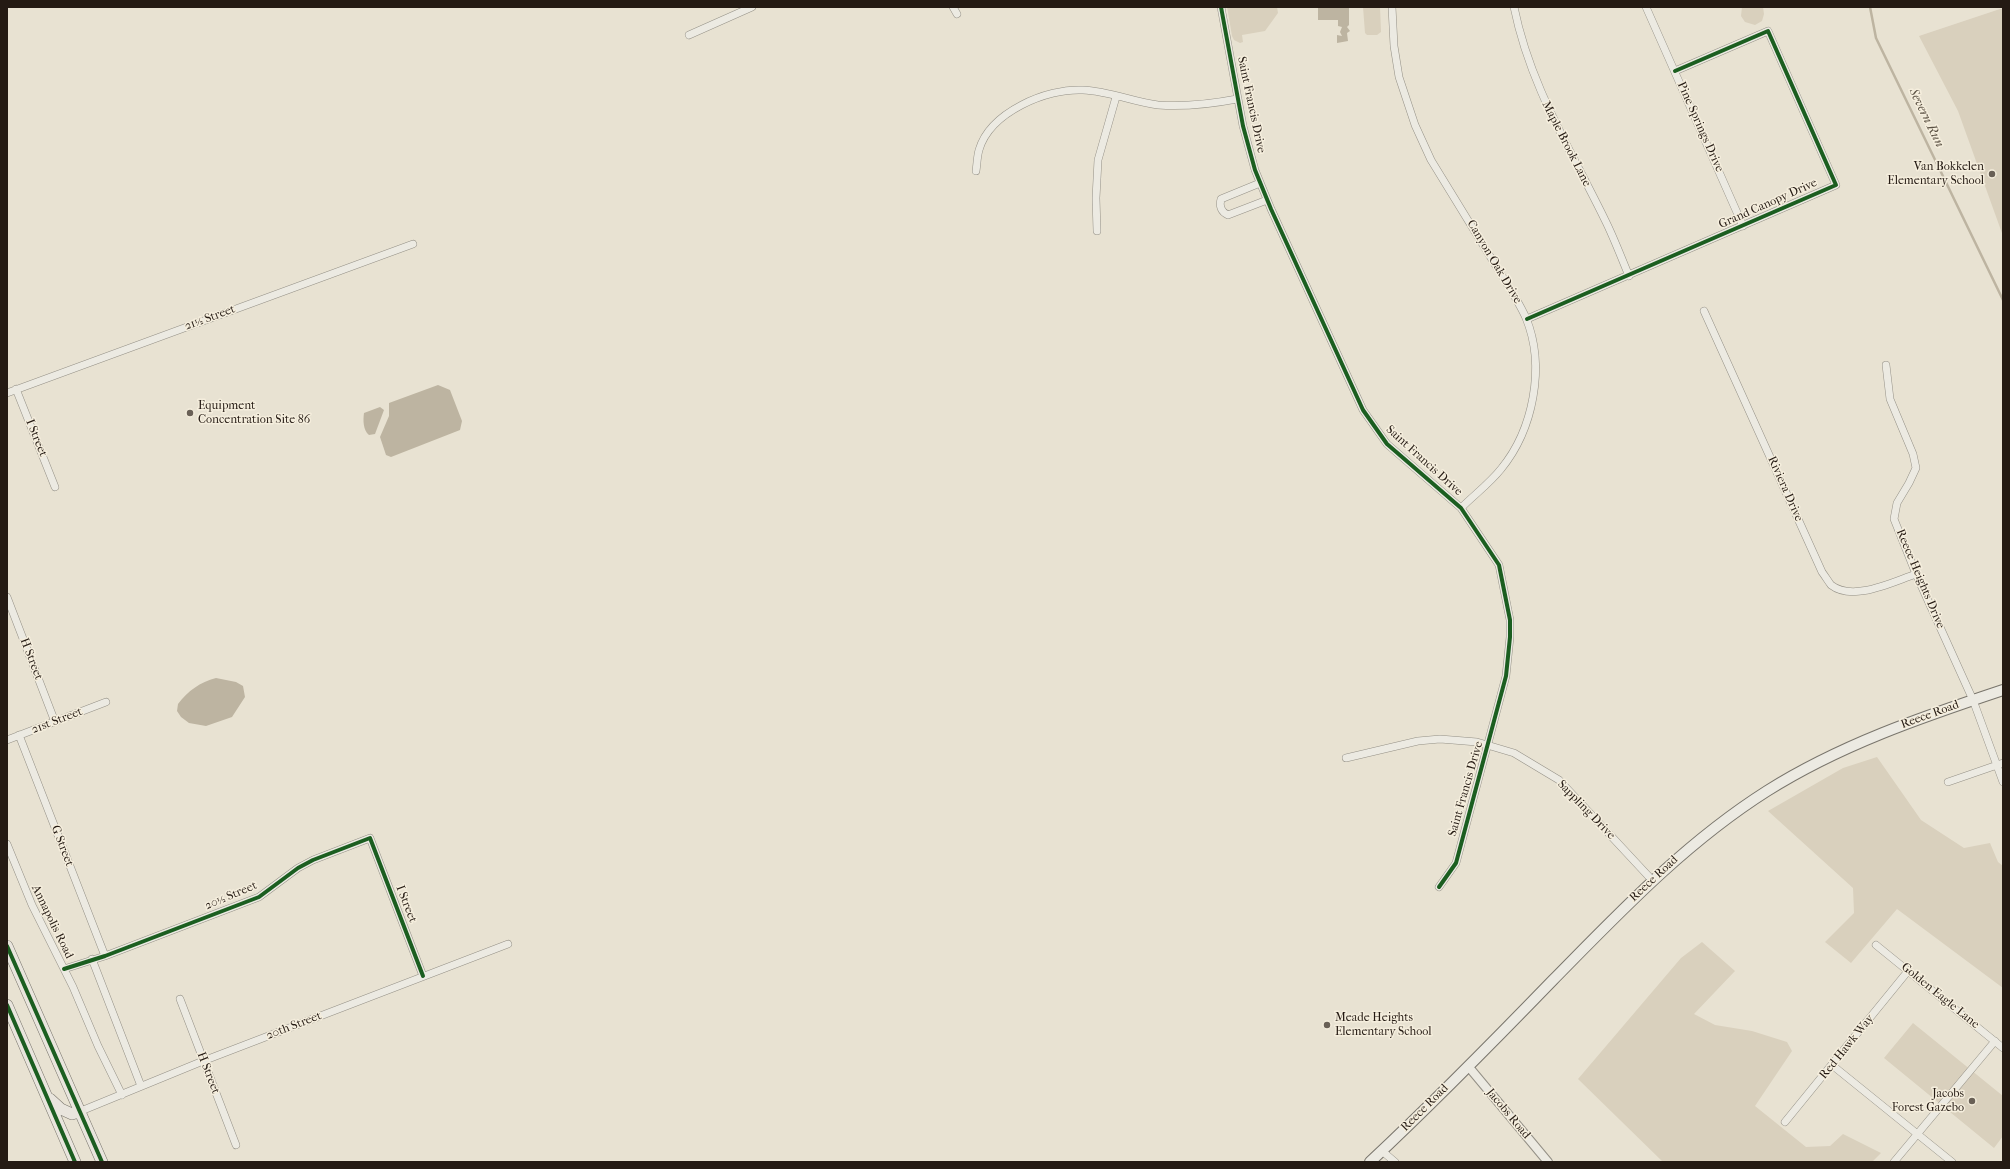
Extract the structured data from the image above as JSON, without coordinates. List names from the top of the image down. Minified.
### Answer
{"streets":{"main road":["Reece Road"],"street":["Saint Francis Drive","Pine Springs Drive","Maple Brook Lane","Grand Canopy Drive","Canyon Oak Drive","21½ Street","I Street","Riviera Drive","Reece Heights Drive","H Street","21st Street","Sappling Drive","G Street","20½ Street","Annapolis Road","Golden Eagle Lane","20th Street","Red Hawk Way","Jacobs Road"]},"crossings":[["Saint Francis Drive","Canyon Oak Drive"],["Saint Francis Drive","Sappling Drive"],["Pine Springs Drive","Grand Canopy Drive"],["Maple Brook Lane","Grand Canopy Drive"],["Grand Canopy Drive","Canyon Oak Drive"],["21½ Street","I Street"],["I Street","20½ Street"],["I Street","20th Street"],["Riviera Drive","Reece Heights Drive"],["Reece Heights Drive","Reece Road"],["H Street","21st Street"],["H Street","20th Street"],["Reece Road","Sappling Drive"],["Reece Road","Jacobs Road"],["21st Street","G Street"],["G Street","20½ Street"],["20½ Street","Annapolis Road"],["Annapolis Road","20th Street"],["Golden Eagle Lane","Red Hawk Way"]],"water":["Severn Run"],"places":["Van Bokkelen Elementary School","Equipment Concentration Site 86","Meade Heights Elementary School","Jacobs Forest Gazebo"]}
